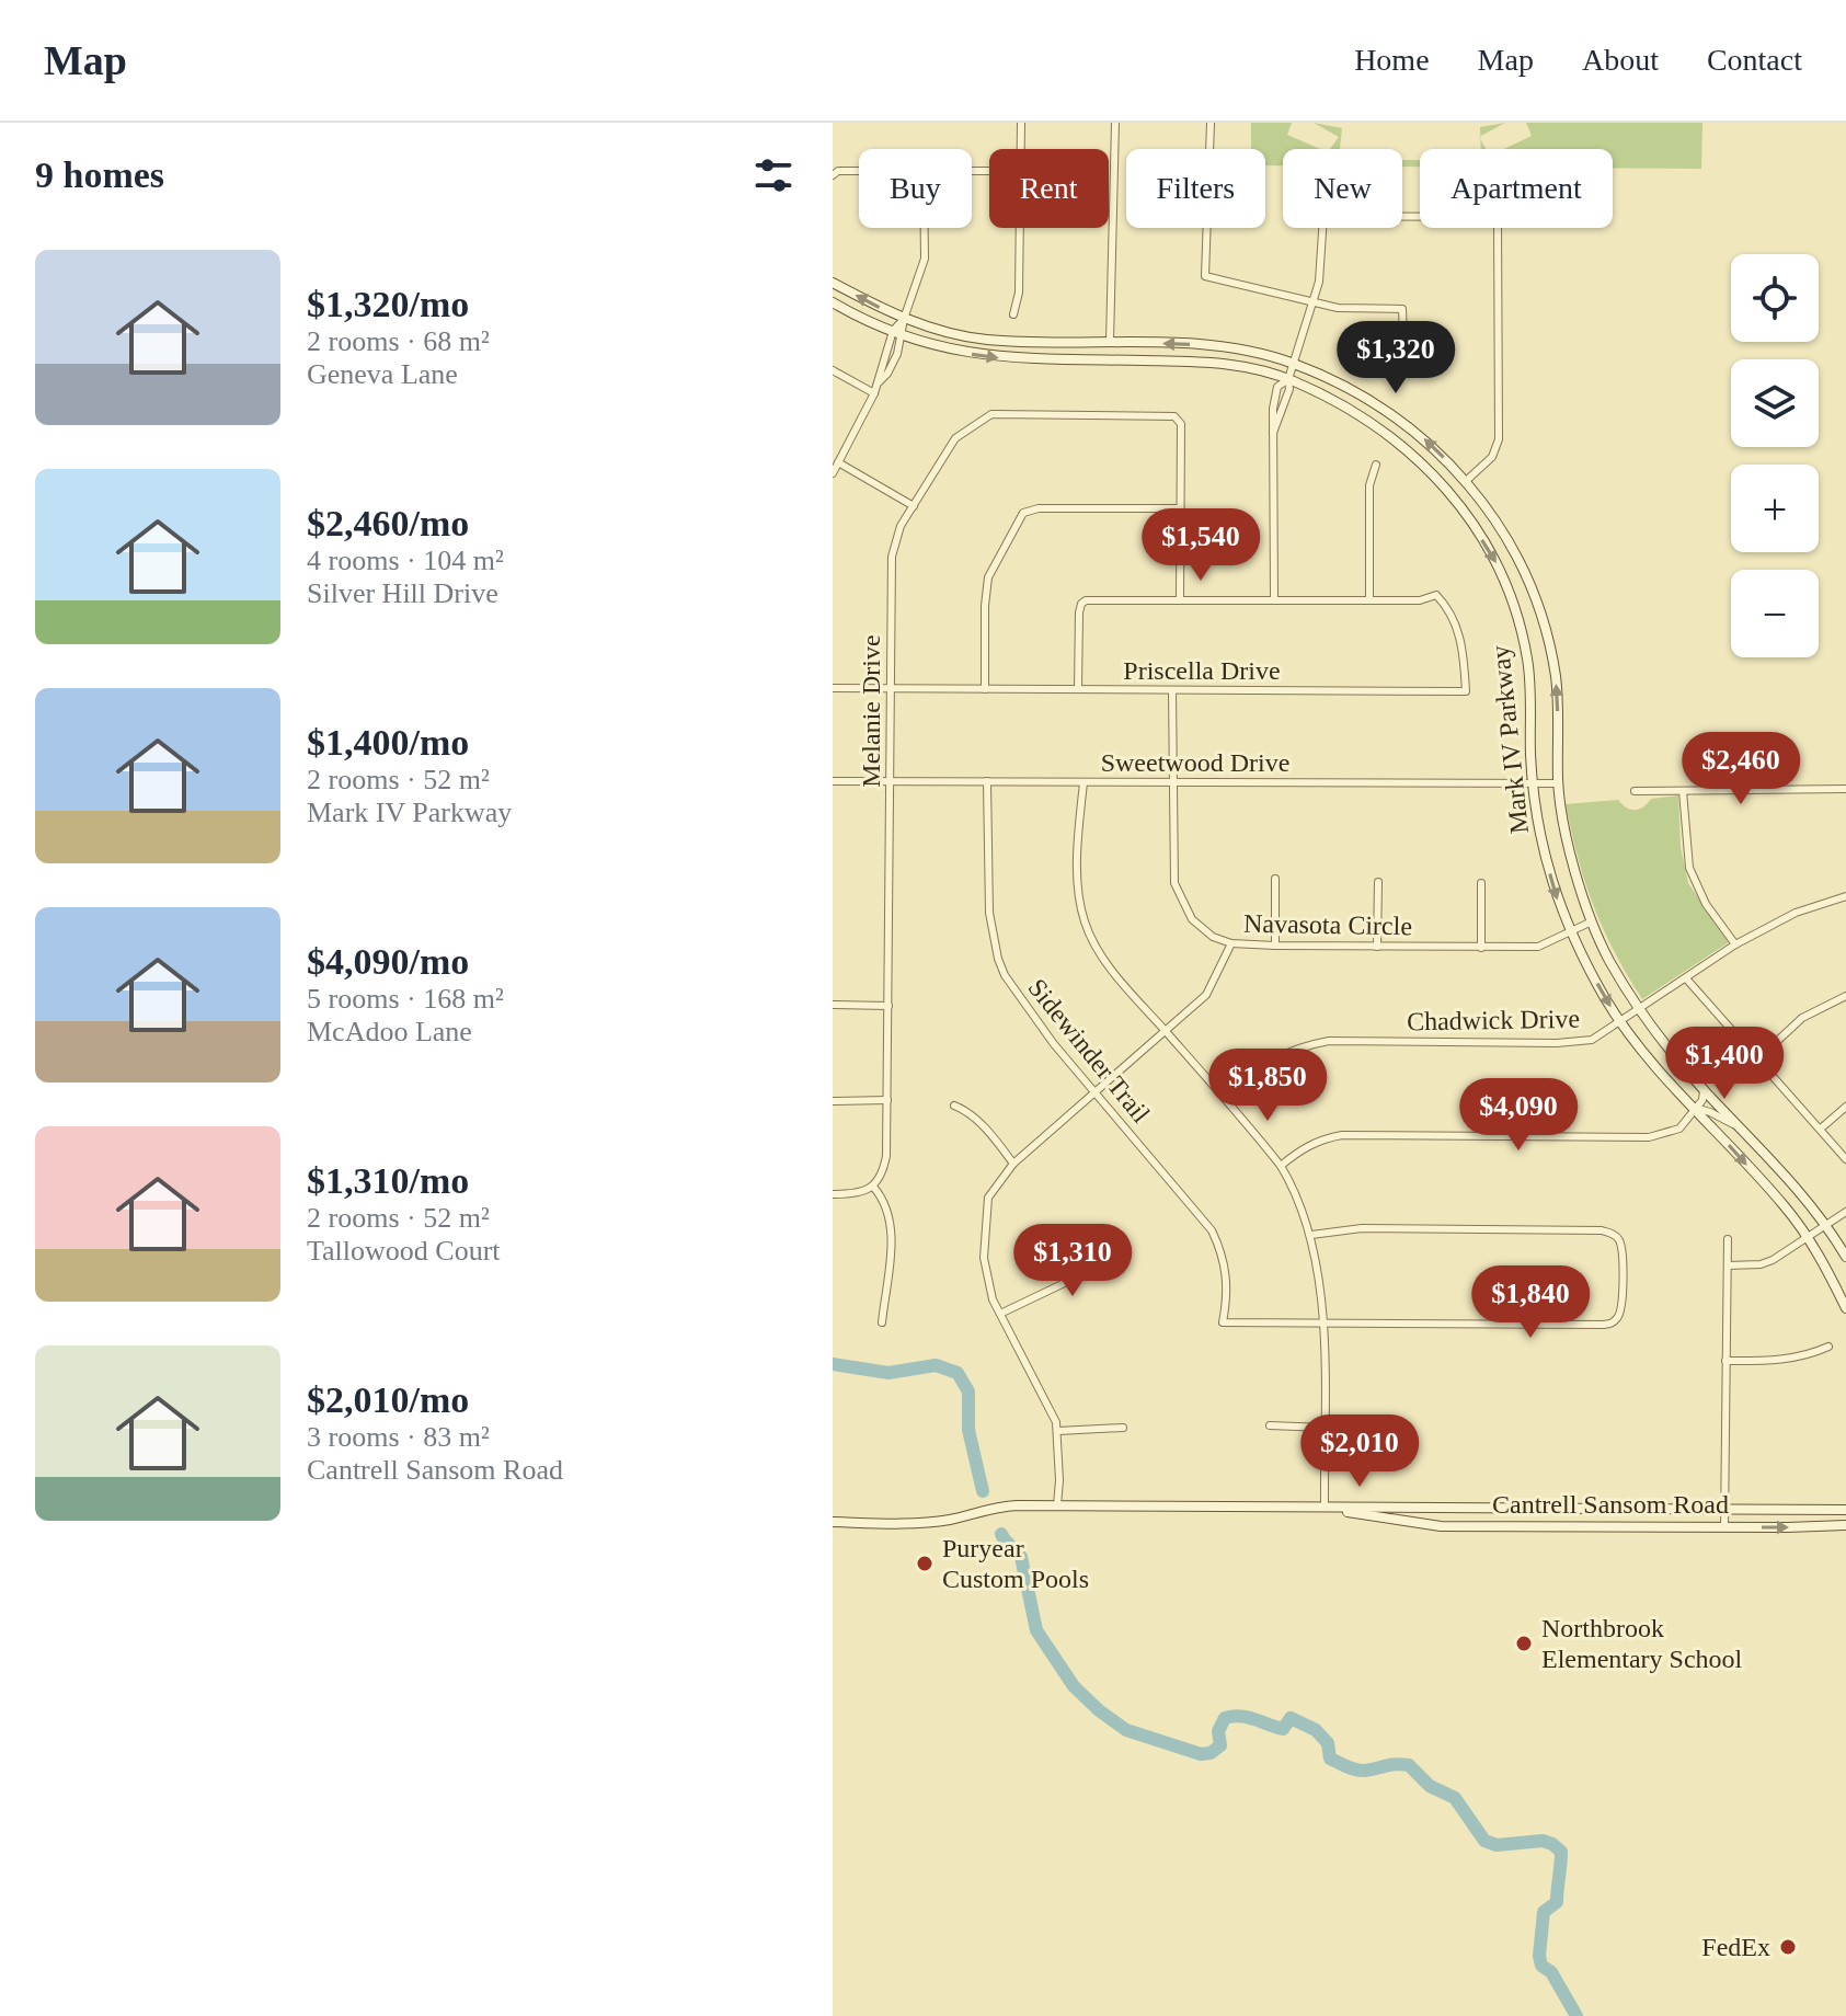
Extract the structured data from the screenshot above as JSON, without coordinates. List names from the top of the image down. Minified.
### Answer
{"streets":{"main road":["Mark IV Parkway","Cantrell Sansom Road"],"street":["Priscella Drive","Melanie Drive","Sweetwood Drive","Navasota Circle","Chadwick Drive","Sidewinder Trail"]},"crossings":[["Priscella Drive","Melanie Drive"],["Priscella Drive","Navasota Circle"],["Melanie Drive","Sweetwood Drive"],["Mark IV Parkway","Sweetwood Drive"],["Mark IV Parkway","Navasota Circle"],["Mark IV Parkway","Chadwick Drive"],["Sweetwood Drive","Navasota Circle"],["Sweetwood Drive","Sidewinder Trail"]],"places":["Puryear Custom Pools","Northbrook Elementary School","FedEx"],"page":{"header":"Map","nav":["Home","Map","About","Contact"],"heading":"9 homes","chip":["Buy","Rent","Filters","New","Apartment"],"list":[{"name":"$1,320/mo","note":"2 rooms · 68 m² · Geneva Lane"},{"name":"$2,460/mo","note":"4 rooms · 104 m² · Silver Hill Drive"},{"name":"$1,400/mo","note":"2 rooms · 52 m² · Mark IV Parkway"},{"name":"$4,090/mo","note":"5 rooms · 168 m² · McAdoo Lane"},{"name":"$1,310/mo","note":"2 rooms · 52 m² · Tallowood Court"},{"name":"$2,010/mo","note":"3 rooms · 83 m² · Cantrell Sansom Road"}],"map_buttons":["+","−"],"price":["$1,320","$1,540","$2,460","$1,400","$1,850","$4,090","$1,310","$1,840","$2,010"]}}
